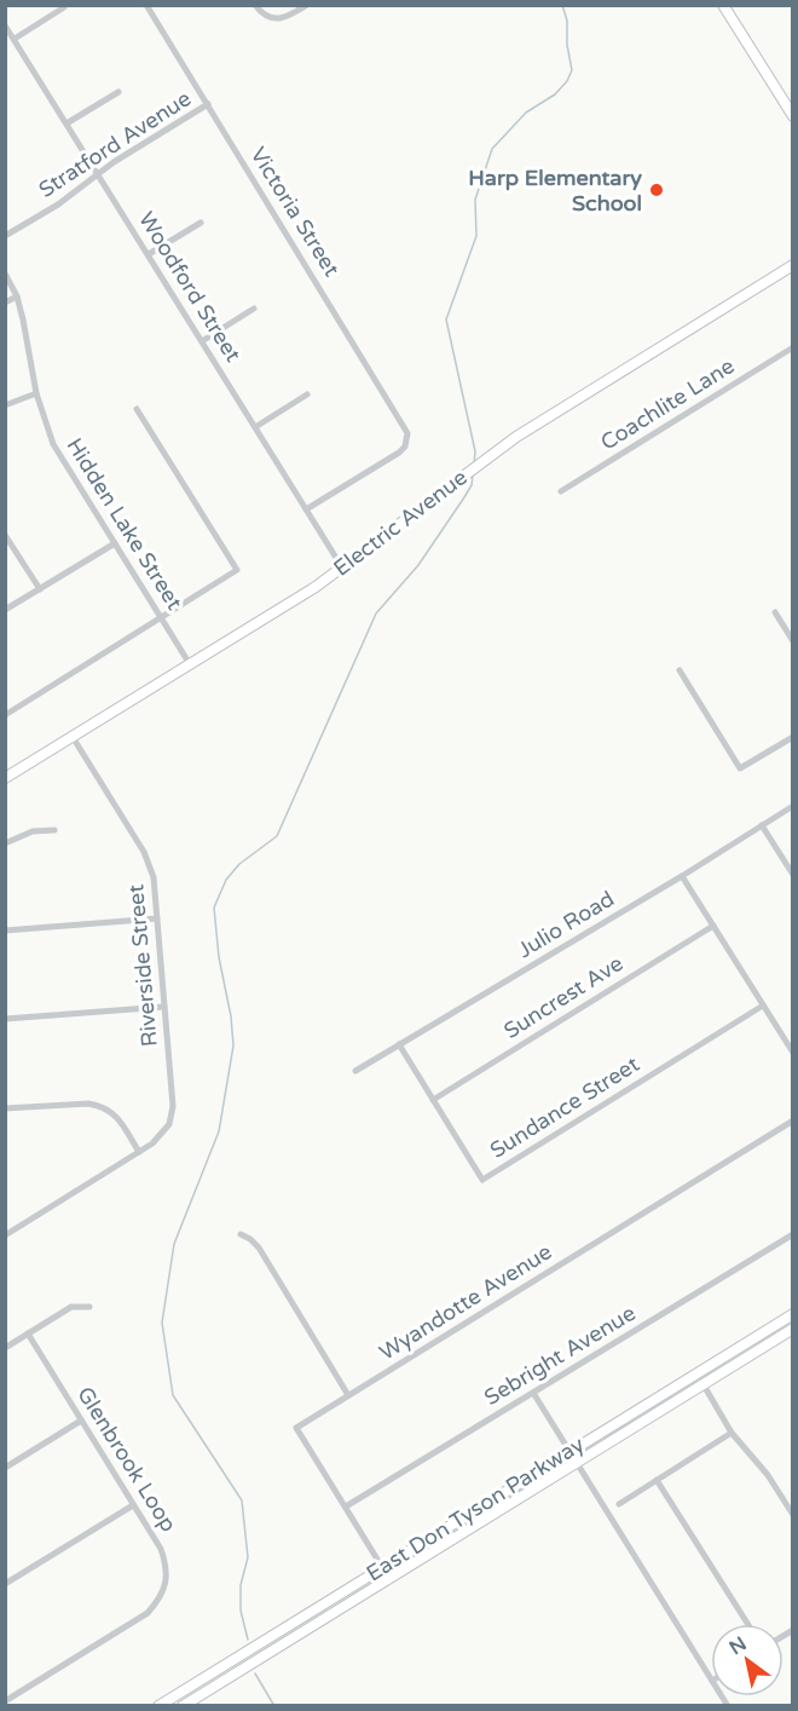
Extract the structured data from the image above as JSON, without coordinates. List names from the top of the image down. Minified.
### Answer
{"streets":{"main road":["Electric Avenue","East Don Tyson Parkway"],"street":["Stratford Avenue","Victoria Street","Woodford Street","Coachlite Lane","Hidden Lake Street","Julio Road","Riverside Street","Suncrest Ave","Sundance Street","Wyandotte Avenue","Sebright Avenue","Glenbrook Loop"]},"crossings":[["Stratford Avenue","Victoria Street"],["Stratford Avenue","Woodford Street"],["Victoria Street","Woodford Street"],["Woodford Street","Electric Avenue"],["Electric Avenue","Hidden Lake Street"],["Electric Avenue","Riverside Street"],["Julio Road","Sundance Street"],["Suncrest Ave","Sundance Street"],["Wyandotte Avenue","Sebright Avenue"],["Wyandotte Avenue","East Don Tyson Parkway"]],"places":["Harp Elementary School"],"north":"top left"}
